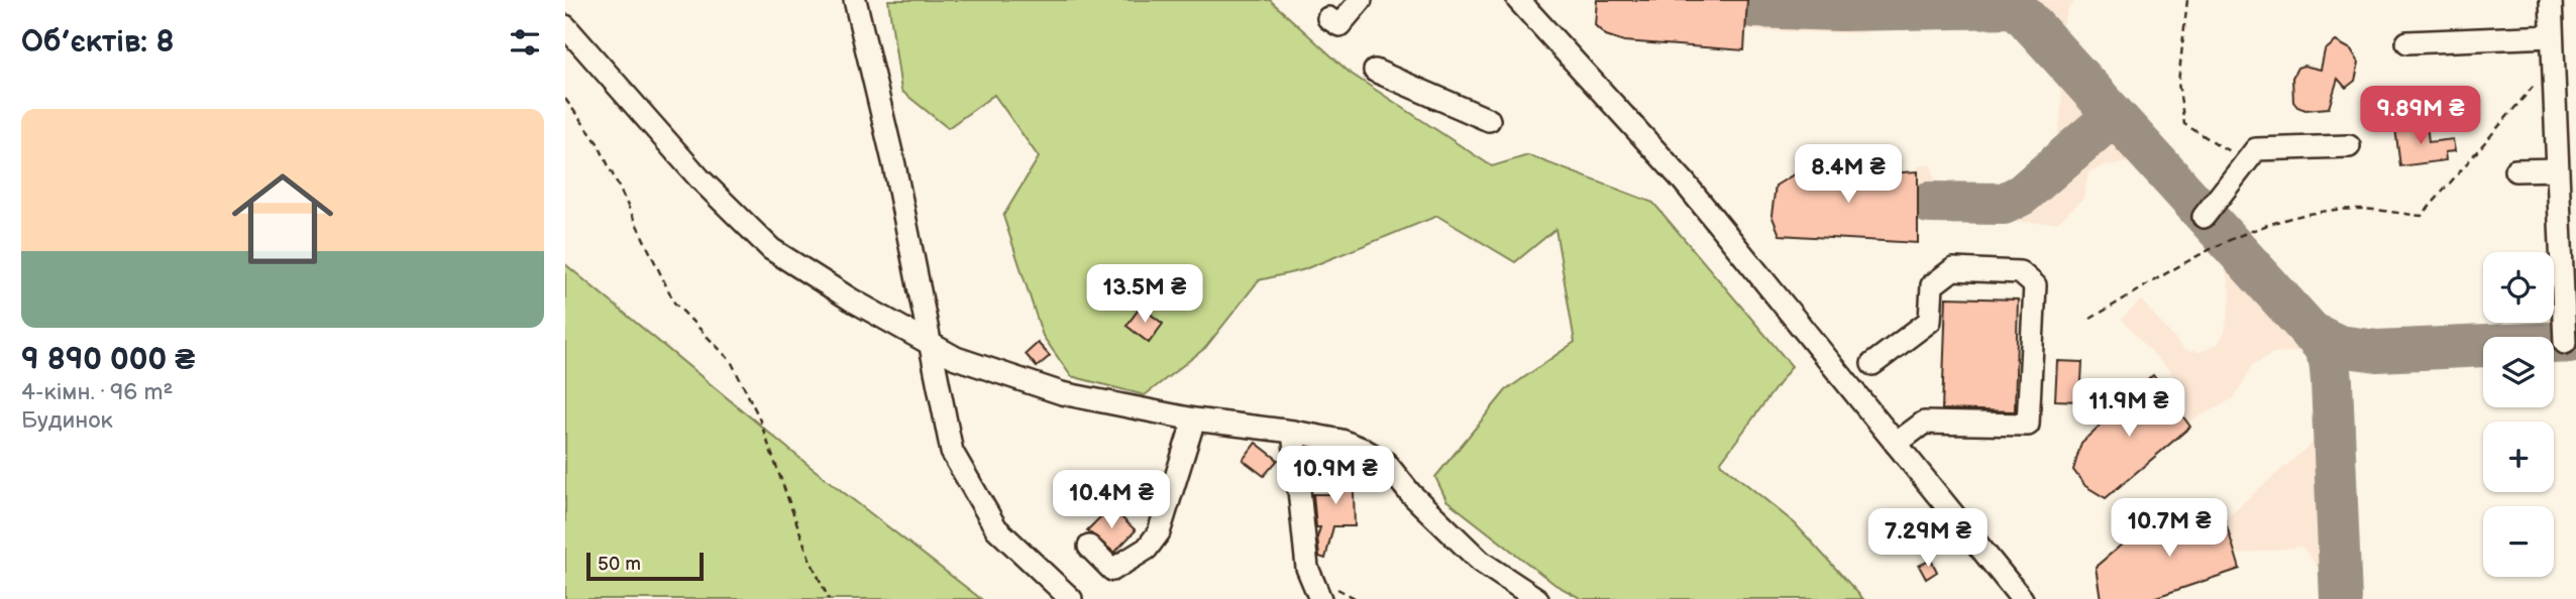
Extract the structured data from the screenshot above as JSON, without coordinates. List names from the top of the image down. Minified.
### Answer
{"scale_bar":"50 m","page":{"heading":"Об’єктів: 8","list":[{"name":"9 890 000 ₴","note":"4-кімн. · 96 m² · Будинок"}],"price":["9.89M ₴","8.4M ₴","13.5M ₴","11.9M ₴","10.9M ₴","10.4M ₴","10.7M ₴","7.29M ₴"],"map_buttons":["+","−"],"scale":"50 m"}}
